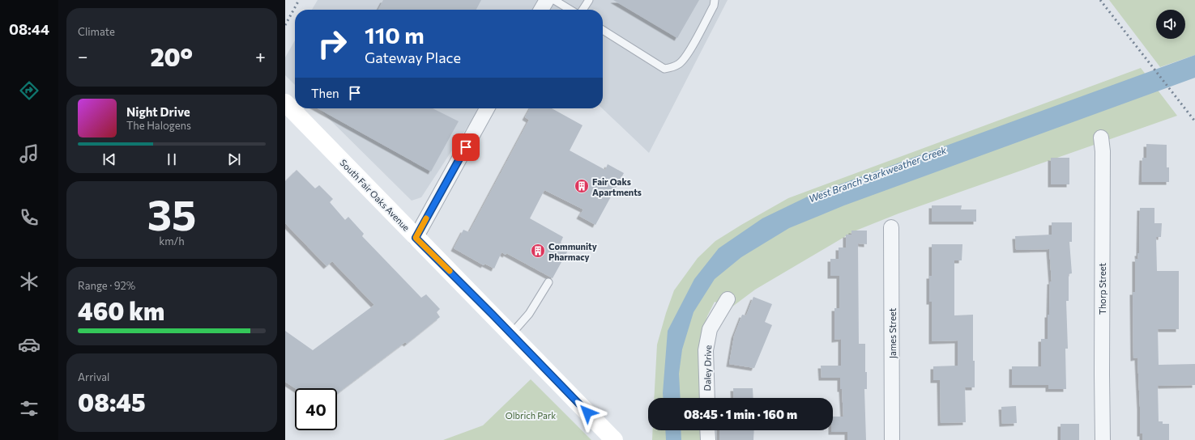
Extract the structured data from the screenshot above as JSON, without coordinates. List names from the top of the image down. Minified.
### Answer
{"streets":{"street":["South Fair Oaks Avenue","Thorp Street","James Street","Daley Drive"]},"water":["West Branch Starkweather Creek"],"parks":["Olbrich Park"],"places":{"building":["Fair Oaks Apartments","Community Pharmacy"]},"page":{"tabs":"08:44","tile":["Climate",["35","km/h"],["Range · 92%","460 km"],["Arrival","08:45"]],"turn":["110 m","Gateway Place"],"heat":["−","20°","+"],"then":"Then","song":["Night Drive","The Halogens"],"limit":"40","trip":"08:45 · 1 min · 160 m"}}
